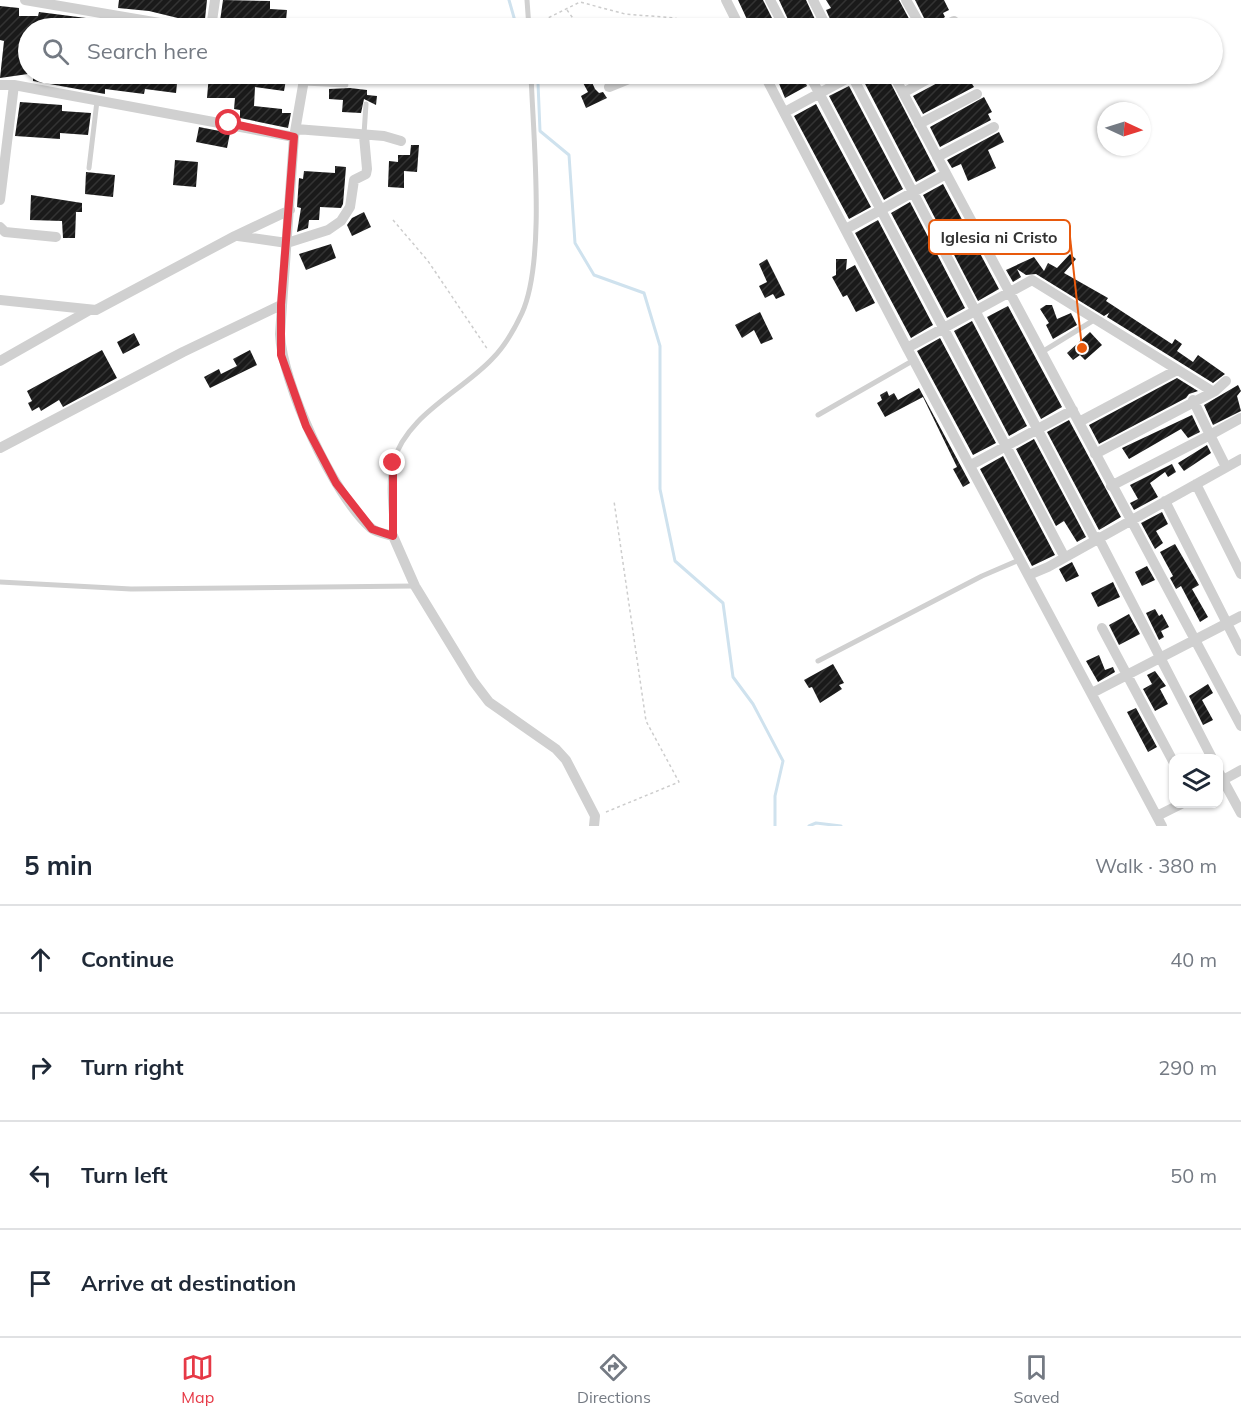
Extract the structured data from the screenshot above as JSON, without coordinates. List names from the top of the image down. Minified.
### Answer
{"places":["Iglesia ni Cristo"],"north":"right","page":{"search":"Search here","heading":["5 min","Walk · 380 m"],"list":[["Continue","40 m"],["Turn right","290 m"],["Turn left","50 m"],"Arrive at destination"],"nav":["Map","Directions","Saved"]}}
